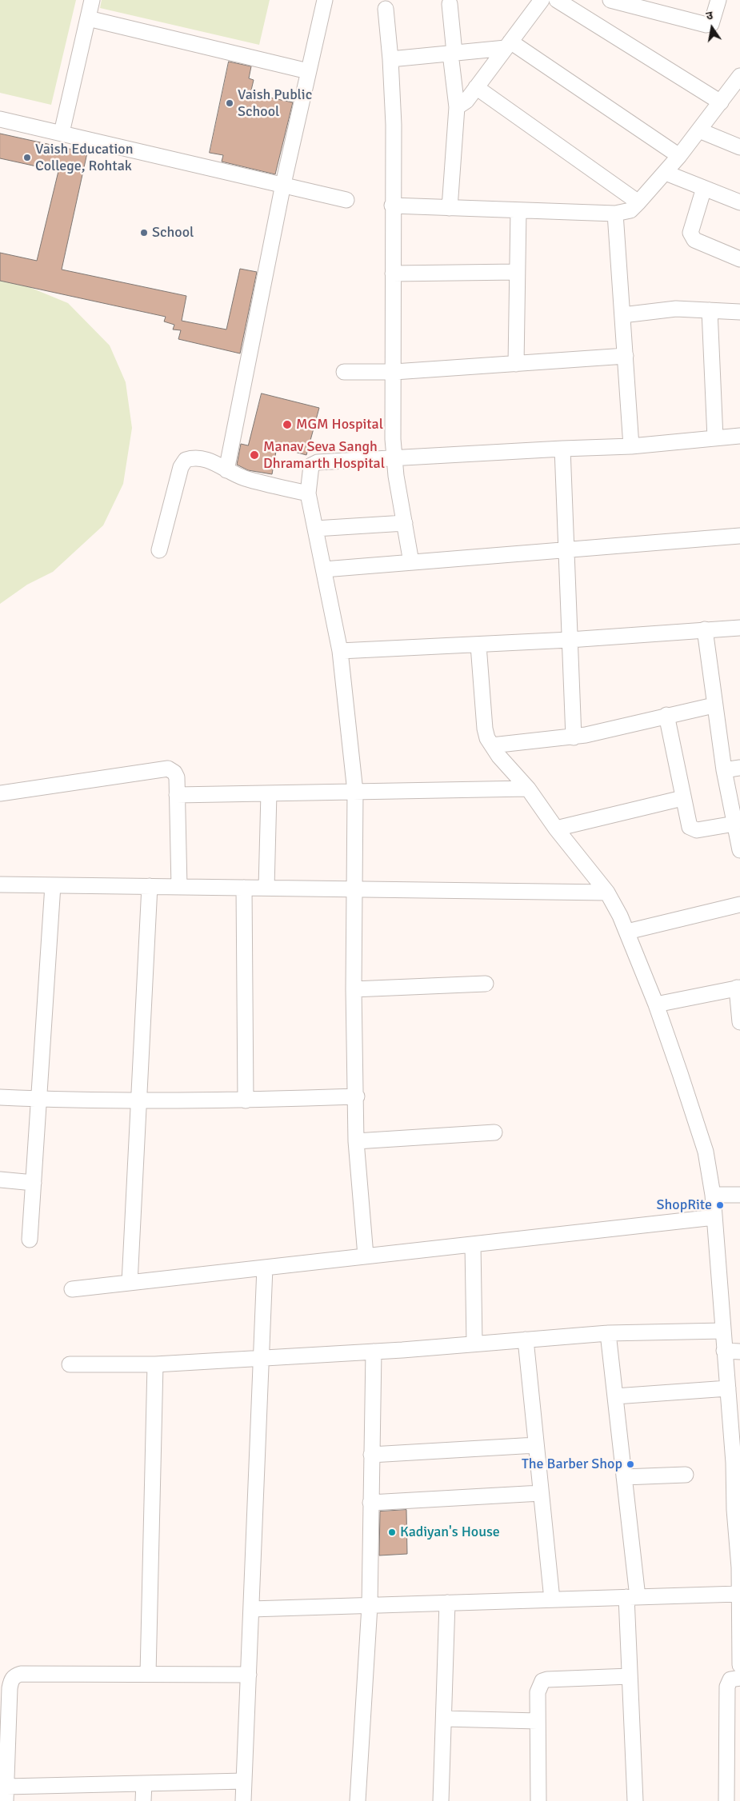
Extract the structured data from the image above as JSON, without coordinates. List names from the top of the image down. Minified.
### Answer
{"places":["Vaish Public School","Vaish Education College, Rohtak","School","MGM Hospital","Manav Seva Sangh Dhramarth Hospital","ShopRite","The Barber Shop","Kadiyan's House"],"north":"top"}
